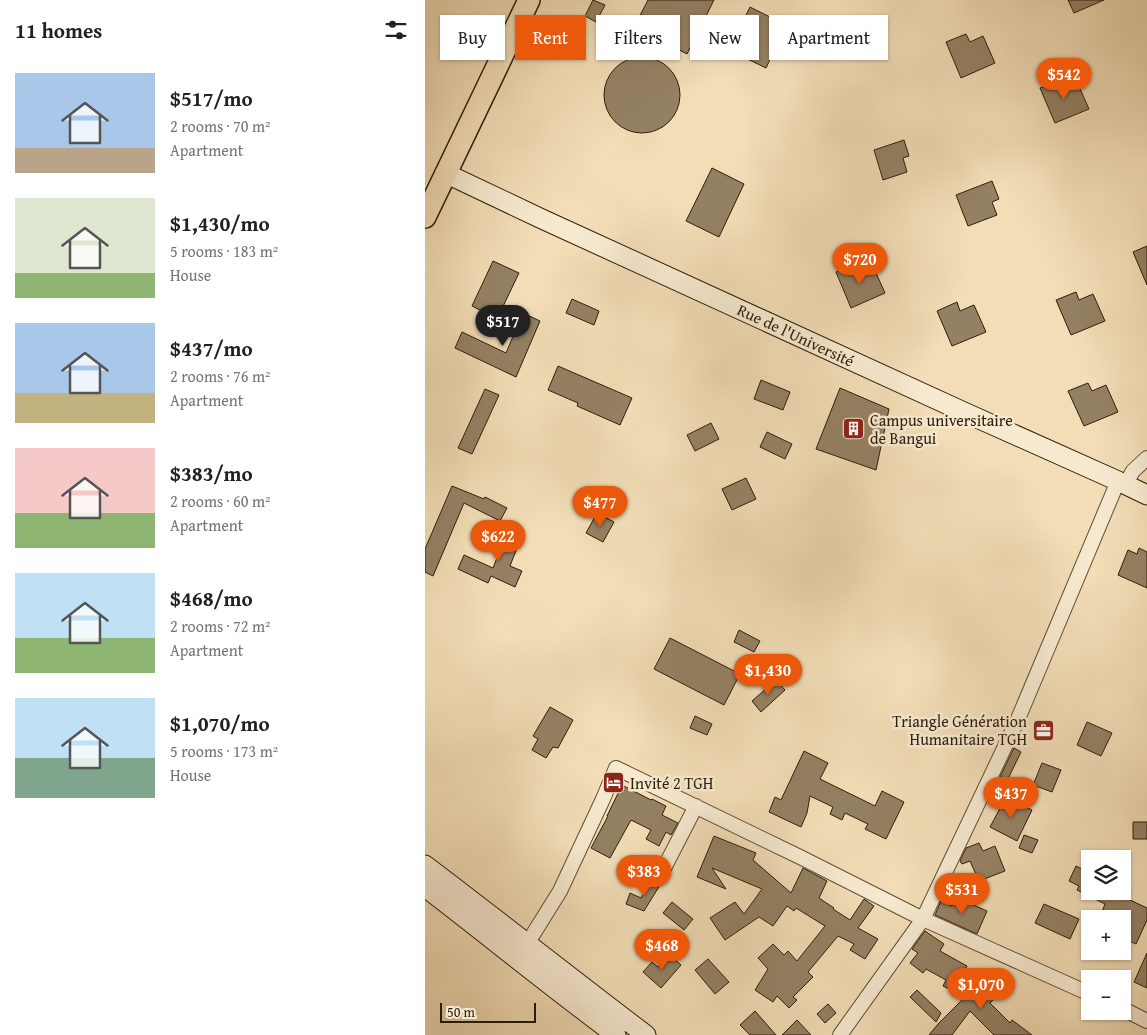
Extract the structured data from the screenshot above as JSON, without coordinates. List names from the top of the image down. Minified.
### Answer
{"streets":{"street":["Rue de l'Université"]},"places":{"building":["Campus universitaire de Bangui"],"office":["Triangle Génération Humanitaire TGH"],"hotel":["Invité 2 TGH"]},"scale_bar":"50 m","page":{"heading":"11 homes","chip":["Buy","Rent","Filters","New","Apartment"],"price":["$542","$720","$517","$477","$622","$1,430","$437","$383","$531","$468","$1,070"],"list":[{"name":"$517/mo","note":"2 rooms · 70 m² · Apartment"},{"name":"$1,430/mo","note":"5 rooms · 183 m² · House"},{"name":"$437/mo","note":"2 rooms · 76 m² · Apartment"},{"name":"$383/mo","note":"2 rooms · 60 m² · Apartment"},{"name":"$468/mo","note":"2 rooms · 72 m² · Apartment"},{"name":"$1,070/mo","note":"5 rooms · 173 m² · House"}],"map_buttons":["+","−"],"scale":"50 m"}}
